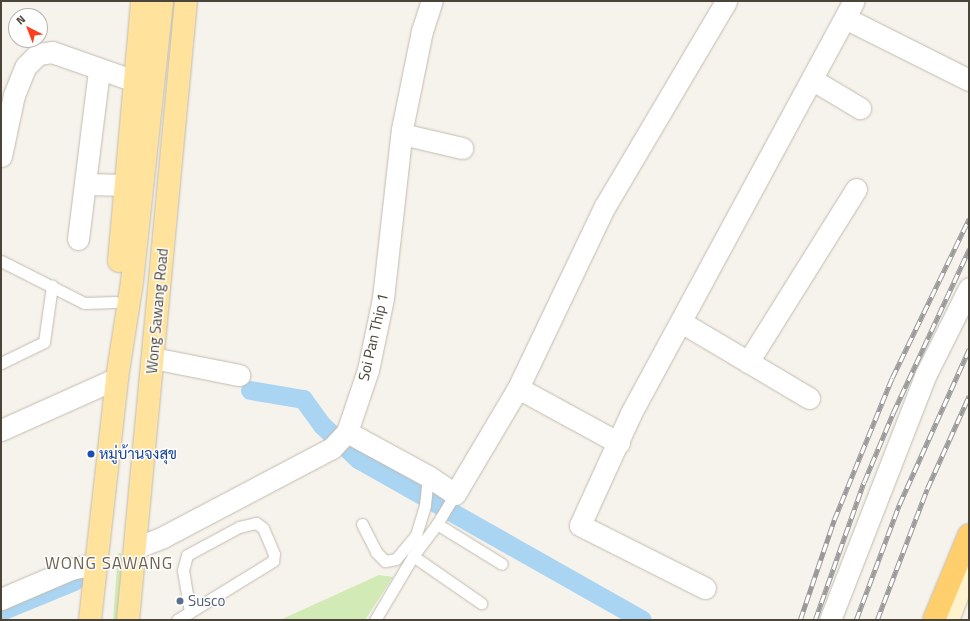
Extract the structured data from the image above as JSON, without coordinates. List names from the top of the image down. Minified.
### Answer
{"streets":{"main road":["Wong Sawang Road"],"street":["Soi Pan Thip 1"]},"districts":["WONG SAWANG"],"places":["หมู่บ้านจงสุข","Susco"],"north":"top left"}
